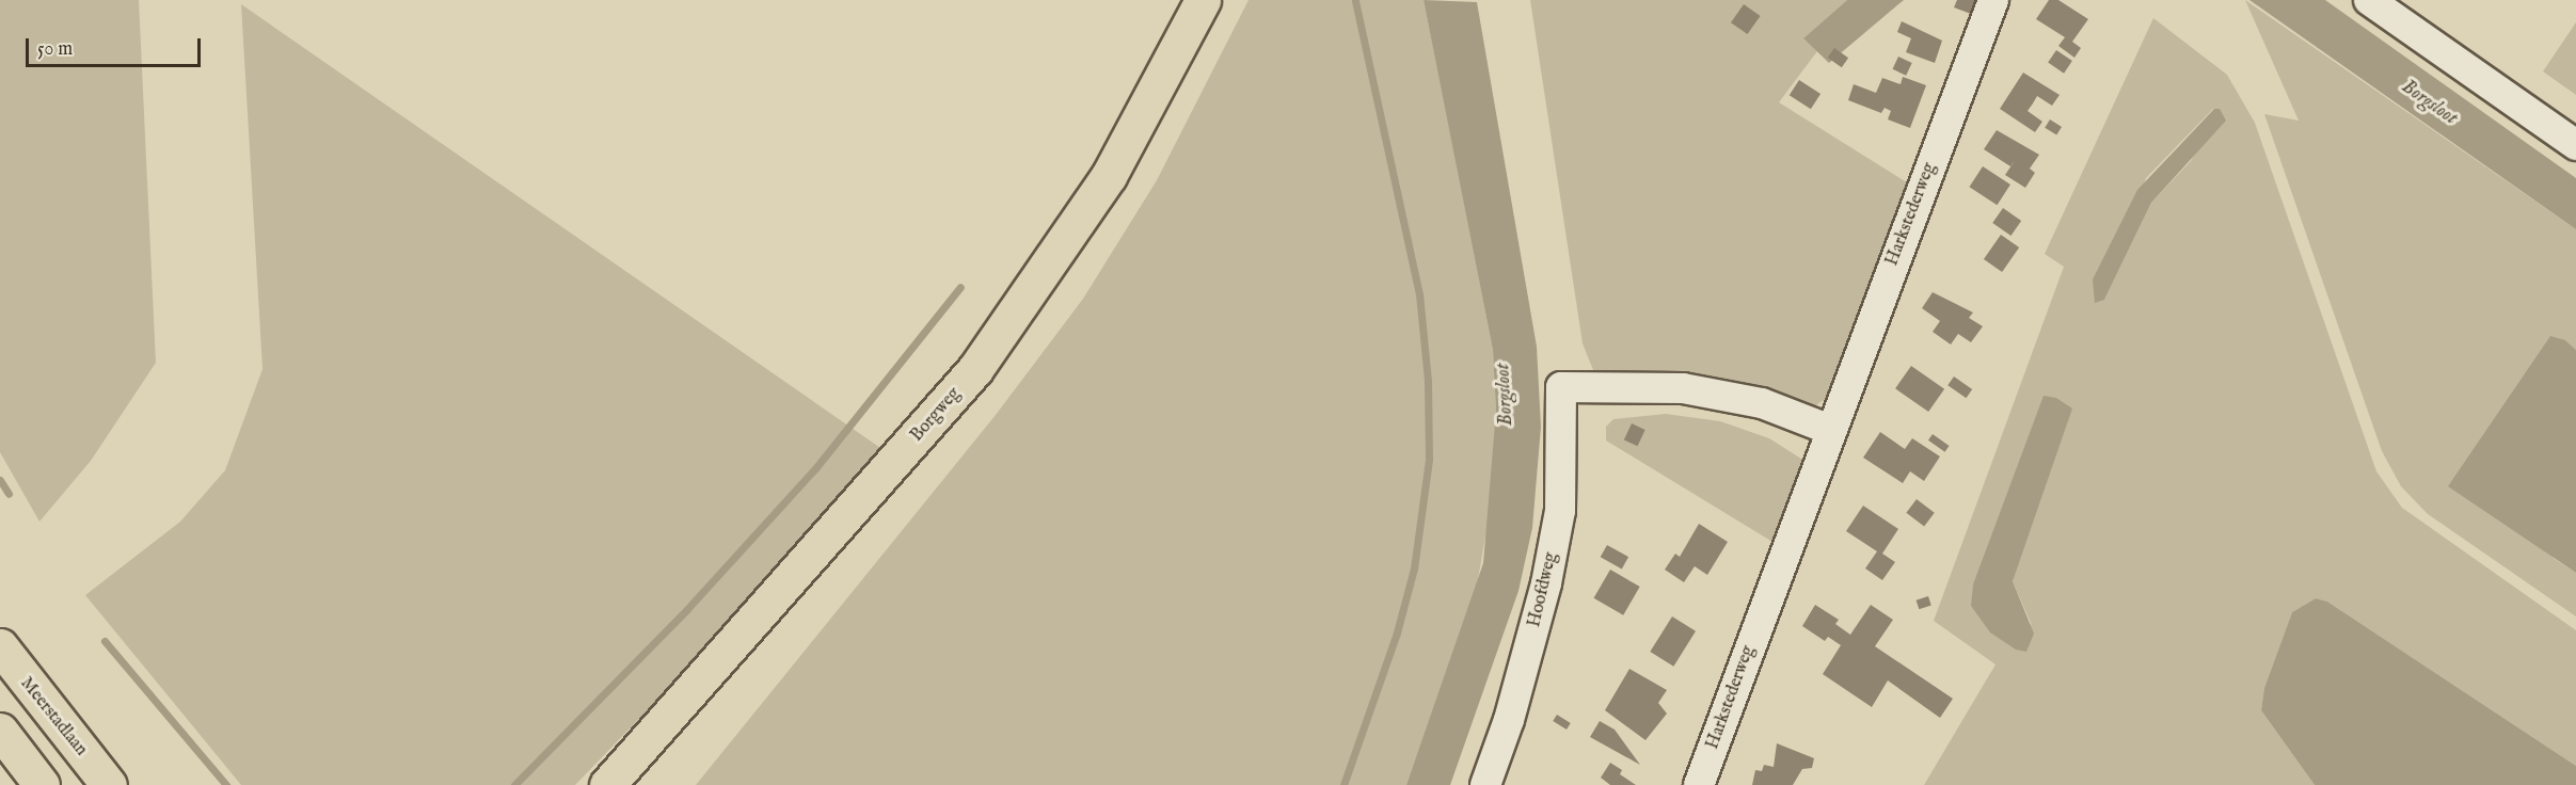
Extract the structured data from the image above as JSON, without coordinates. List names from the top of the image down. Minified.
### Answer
{"streets":{"main road":["Borgweg","Meerstadlaan"],"street":["Harkstederweg","Hoofdweg"]},"crossings":[["Harkstederweg","Hoofdweg"]],"water":["Borgsloot"],"scale_bar":"50 m"}
